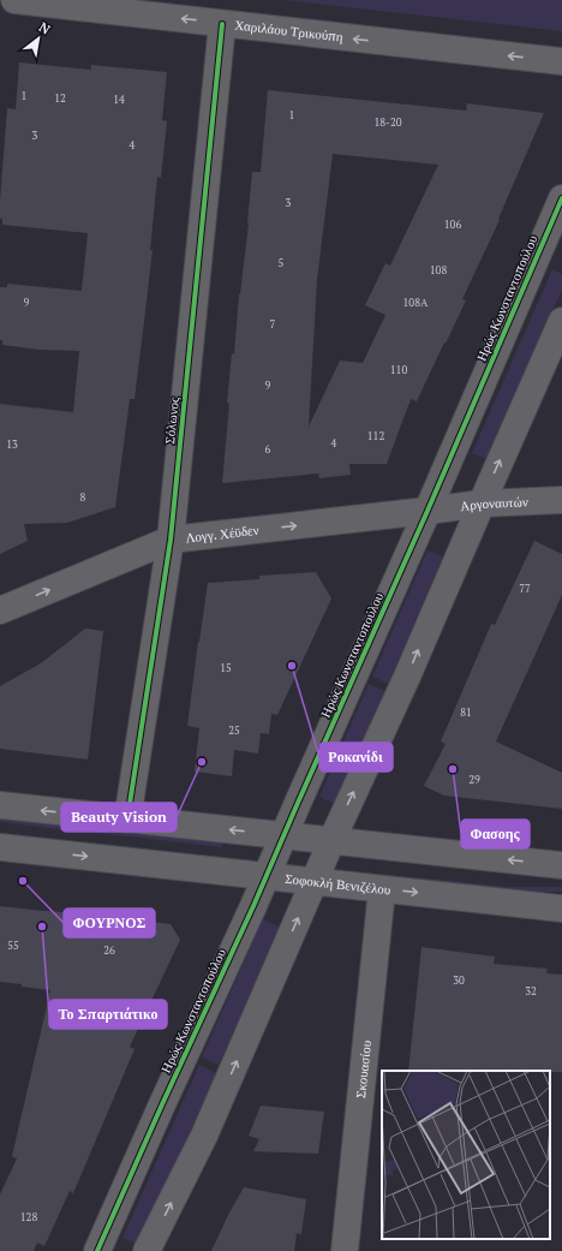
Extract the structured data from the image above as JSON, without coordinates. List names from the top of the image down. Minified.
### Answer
{"streets":{"street":["Χαριλάου Τρικούπη","Ηρώς Κωνσταντοπούλου","Σόλωνος","Αργοναυτών","Λογγ. Χέϋδεν","Σοφοκλή Βενιζέλου","Σκουασίου"]},"crossings":[["Χαριλάου Τρικούπη","Σόλωνος"],["Ηρώς Κωνσταντοπούλου","Αργοναυτών"],["Ηρώς Κωνσταντοπούλου","Λογγ. Χέϋδεν"],["Ηρώς Κωνσταντοπούλου","Σοφοκλή Βενιζέλου"],["Σόλωνος","Λογγ. Χέϋδεν"],["Αργοναυτών","Λογγ. Χέϋδεν"],["Σοφοκλή Βενιζέλου","Σκουασίου"]],"one_way":["Χαριλάου Τρικούπη","Λογγ. Χέϋδεν"],"places":["Ροκανίδι","Beauty Vision","Φασοης","ΦΟΥΡΝΟΣ","Το Σπαρτιάτικο"],"house_numbers":["1","12","14","1","18-20","3","4","3","106","5","108","9","108Α","7","110","9","112","4","13","6","8","77","15","81","25","29","55","26","30","32","128"],"north":"top right"}
